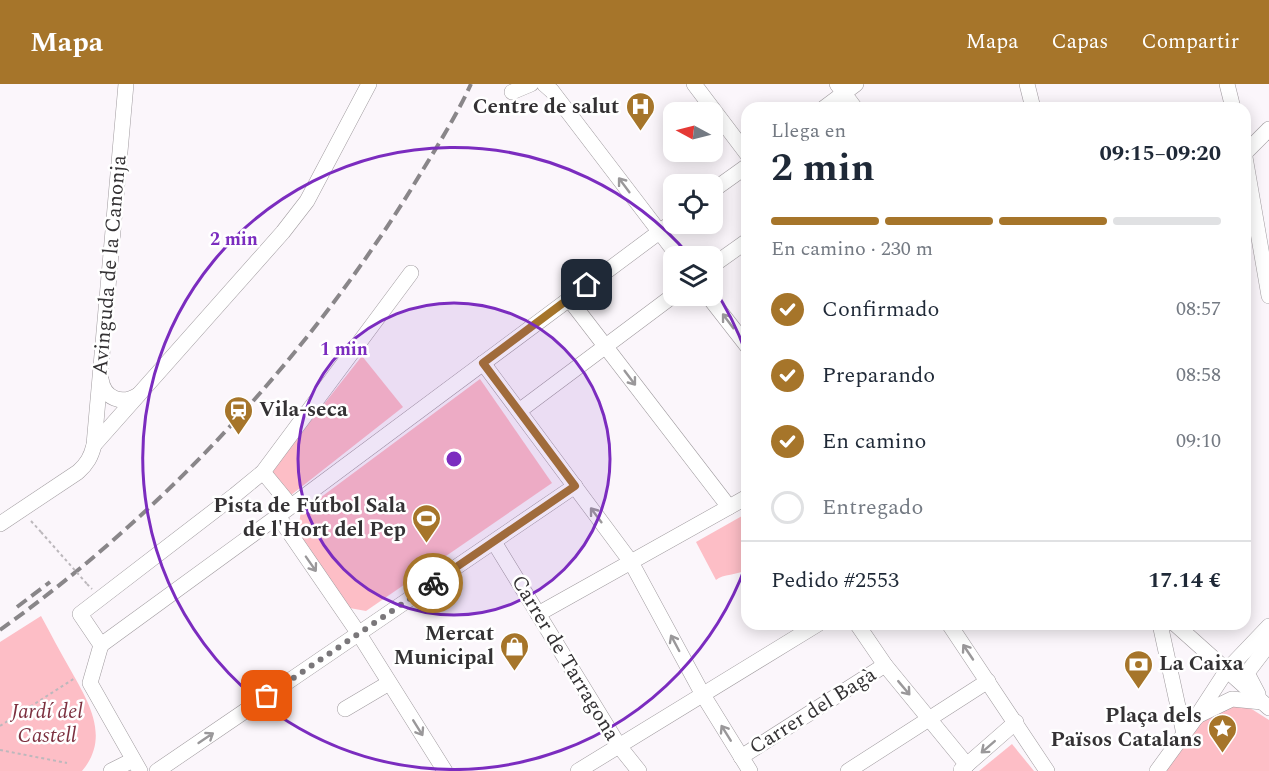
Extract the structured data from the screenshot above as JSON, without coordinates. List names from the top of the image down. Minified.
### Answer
{"streets":{"street":["Avinguda de la Canonja","Carrer de Tarragona","Carrer del Bagà"]},"parks":["Jardí del Castell"],"places":{"hospital":["Centre de salut"],"station":["Vila-seca"],"sports":["Pista de Fútbol Sala de l'Hort del Pep"],"shop":["Mercat Municipal"],"bank":["La Caixa"],"place":["Plaça dels Països Catalans"]},"north":"left","page":{"header":"Mapa","nav":["Mapa","Capas","Compartir"],"heading":["2 min","Llega en","09:15–09:20"],"panel":["Pedido #2553","17.14 €"],"bar":"En camino · 230 m","list":[["Confirmado","08:57"],["Preparando","08:58"],["En camino","09:10"],"Entregado"]},"rings":["2 min","1 min"]}
